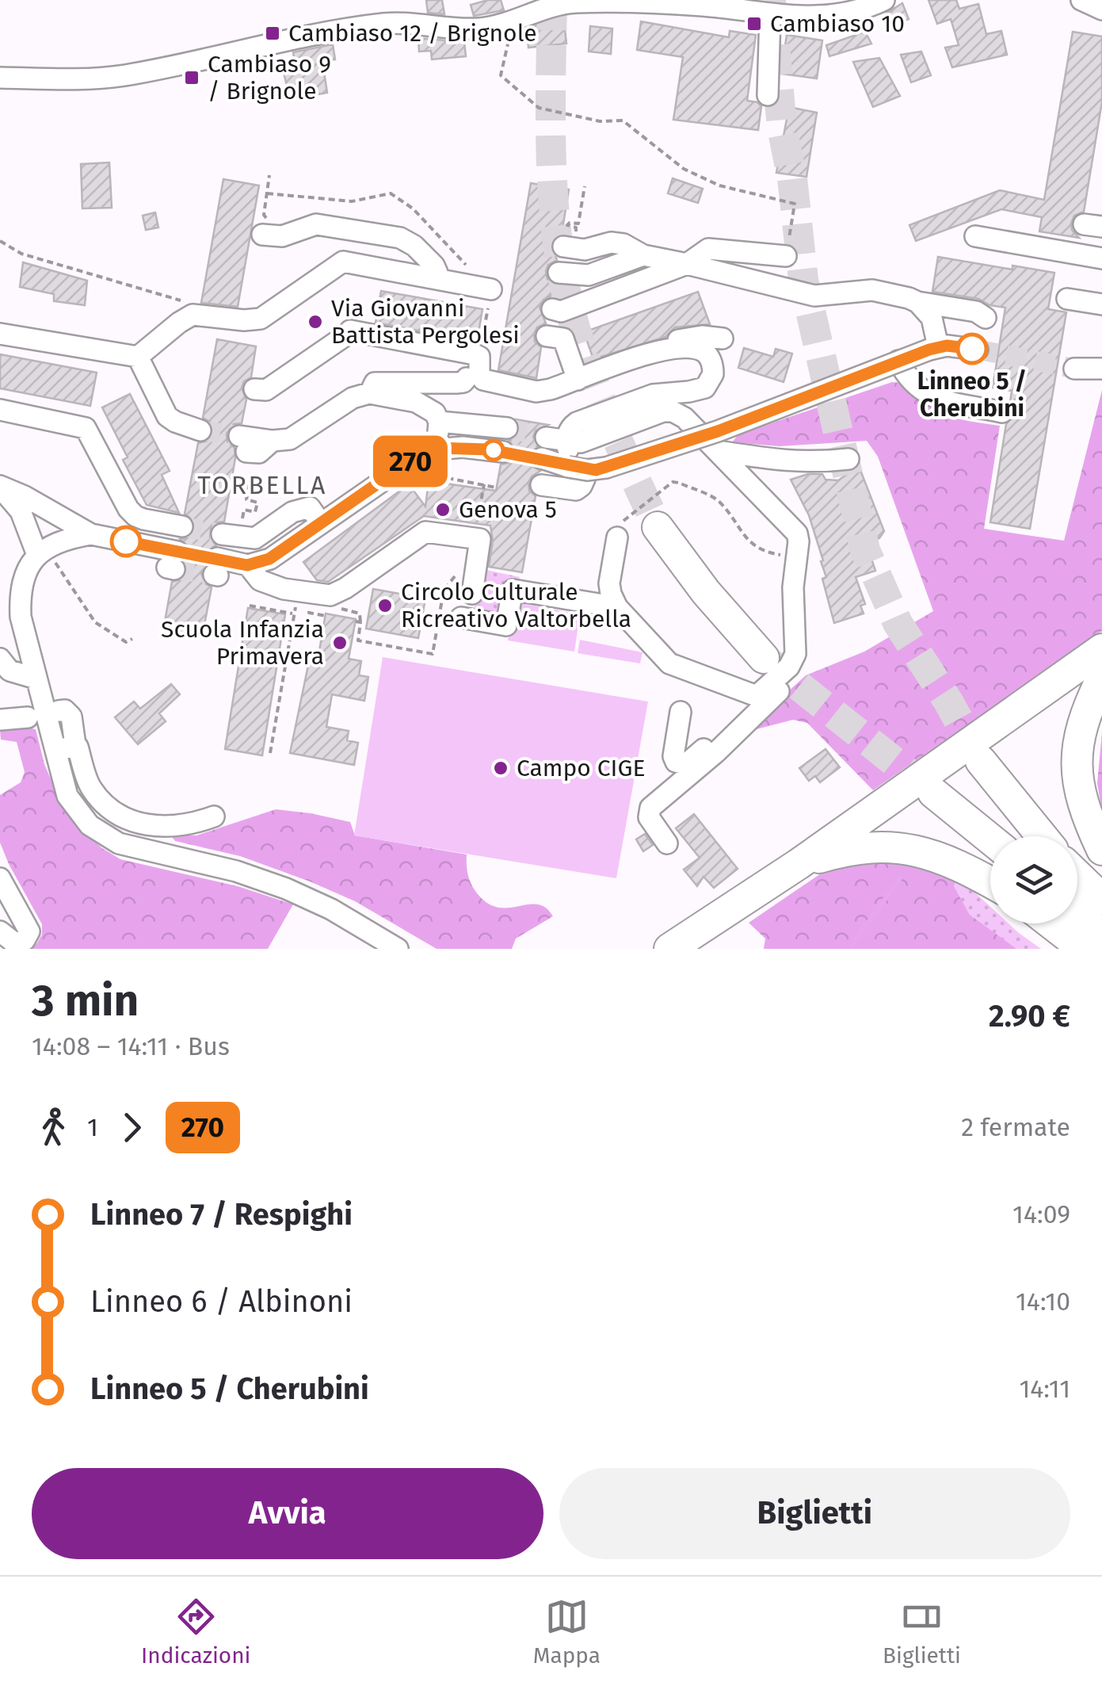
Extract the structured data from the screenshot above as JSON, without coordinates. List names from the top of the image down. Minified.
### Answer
{"districts":["TORBELLA"],"places":{"transit":["Cambiaso 10","Cambiaso 12 / Brignole","Cambiaso 9 / Brignole"],"other":["Via Giovanni Battista Pergolesi","Linneo 5 / Cherubini","Genova 5","Circolo Culturale Ricreativo Valtorbella","Scuola Infanzia Primavera","Campo CIGE"]},"lines":["bus line 270"],"page":{"on_map":"270","heading":["3 min","14:08 – 14:11 · Bus","2.90 €"],"legs":["1","270","2 fermate"],"list":[{"name":"Linneo 7 / Respighi","value":"14:09"},{"name":"Linneo 6 / Albinoni","value":"14:10"},{"name":"Linneo 5 / Cherubini","value":"14:11"}],"buttons":["Avvia","Biglietti"],"tabs":["Indicazioni","Mappa","Biglietti"]}}
